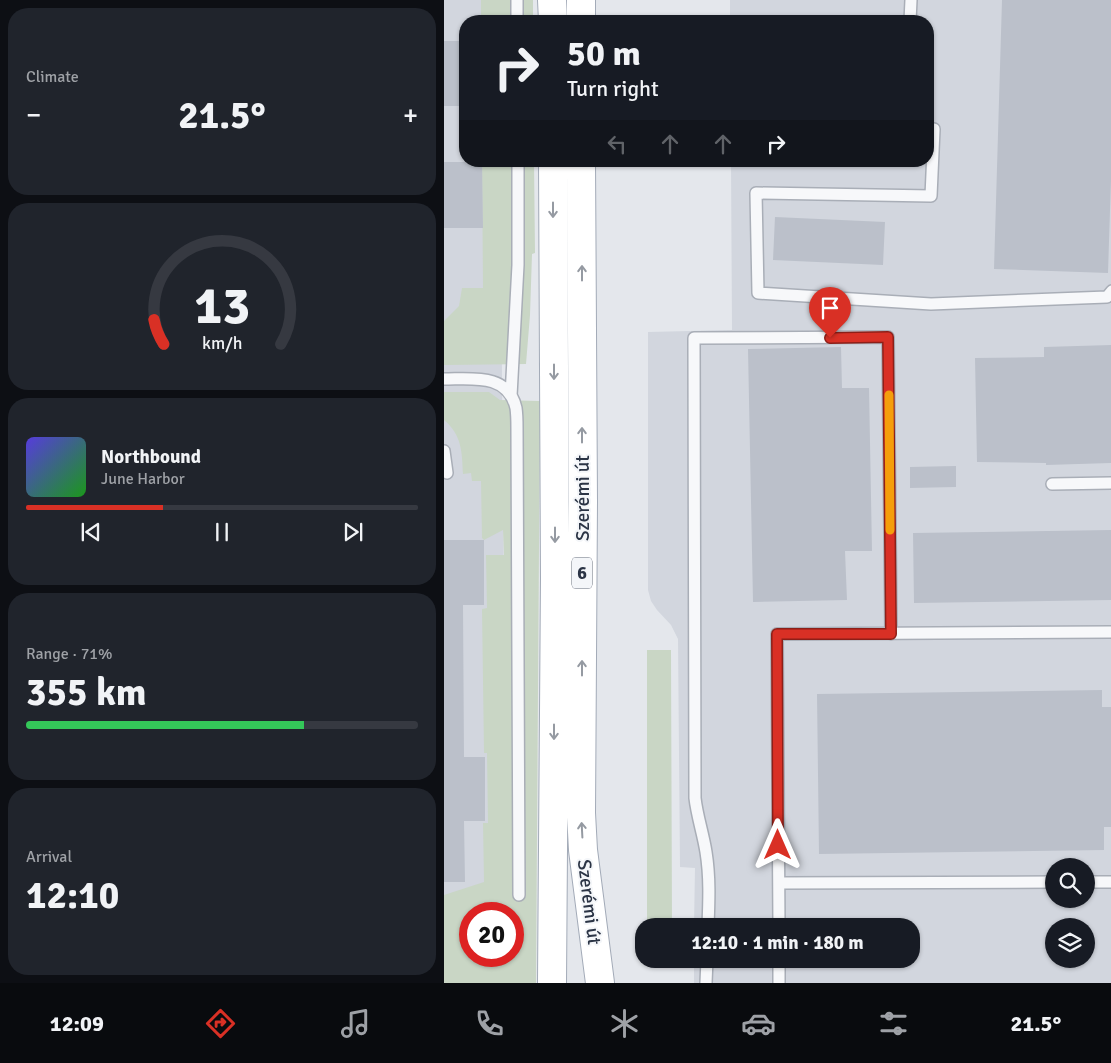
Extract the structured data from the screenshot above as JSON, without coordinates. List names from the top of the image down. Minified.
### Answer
{"streets":{"main road":["Szerémi út","6"]},"page":{"tile":["Climate",["Range · 71%","355 km"],["Arrival","12:10"]],"turn":["50 m","Turn right"],"heat":["−","21.5°","+"],"song":["Northbound","June Harbor"],"limit":"20","trip":"12:10 · 1 min · 180 m","tabs":["12:09","21.5°"],"gauge":["13","km/h"]}}
